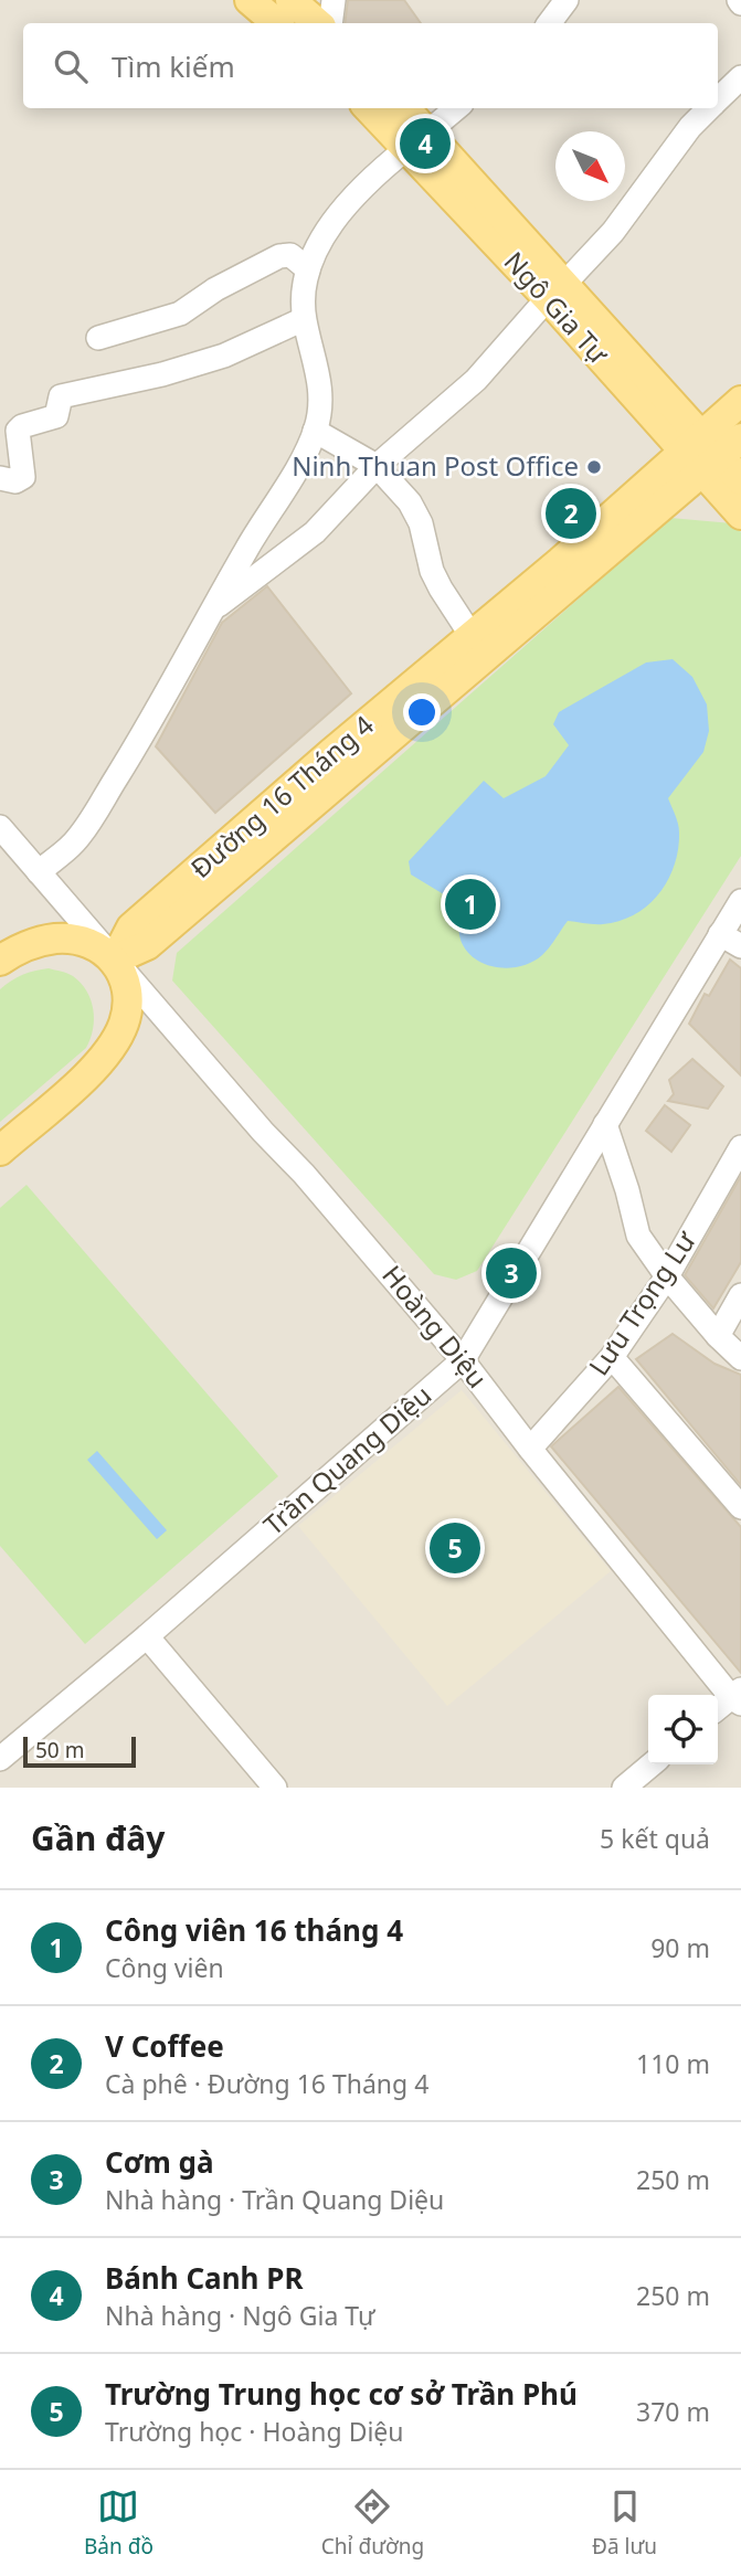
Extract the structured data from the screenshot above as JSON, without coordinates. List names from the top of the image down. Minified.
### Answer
{"streets":{"main road":["Ngô Gia Tự","Đường 16 Tháng 4"],"street":["Lưu Trọng Lư","Hoàng Diệu","Trần Quang Diệu"]},"crossings":[["Ngô Gia Tự","Đường 16 Tháng 4"],["Đường 16 Tháng 4","Hoàng Diệu"],["Lưu Trọng Lư","Hoàng Diệu"],["Hoàng Diệu","Trần Quang Diệu"]],"places":["Ninh Thuan Post Office"],"scale_bar":"50 m","north":"bottom right","page":{"search":"Tìm kiếm","pins":["4","2","1","3","5"],"scale":"50 m","heading":["Gần đây","5 kết quả"],"list":[{"mark":"1","name":"Công viên 16 tháng 4","note":"Công viên","value":"90 m"},{"mark":"2","name":"V Coffee","note":"Cà phê · Đường 16 Tháng 4","value":"110 m"},{"mark":"3","name":"Cơm gà","note":"Nhà hàng · Trần Quang Diệu","value":"250 m"},{"mark":"4","name":"Bánh Canh PR","note":"Nhà hàng · Ngô Gia Tự","value":"250 m"},{"mark":"5","name":"Trường Trung học cơ sở Trần Phú","note":"Trường học · Hoàng Diệu","value":"370 m"}],"nav":["Bản đồ","Chỉ đường","Đã lưu"]}}
